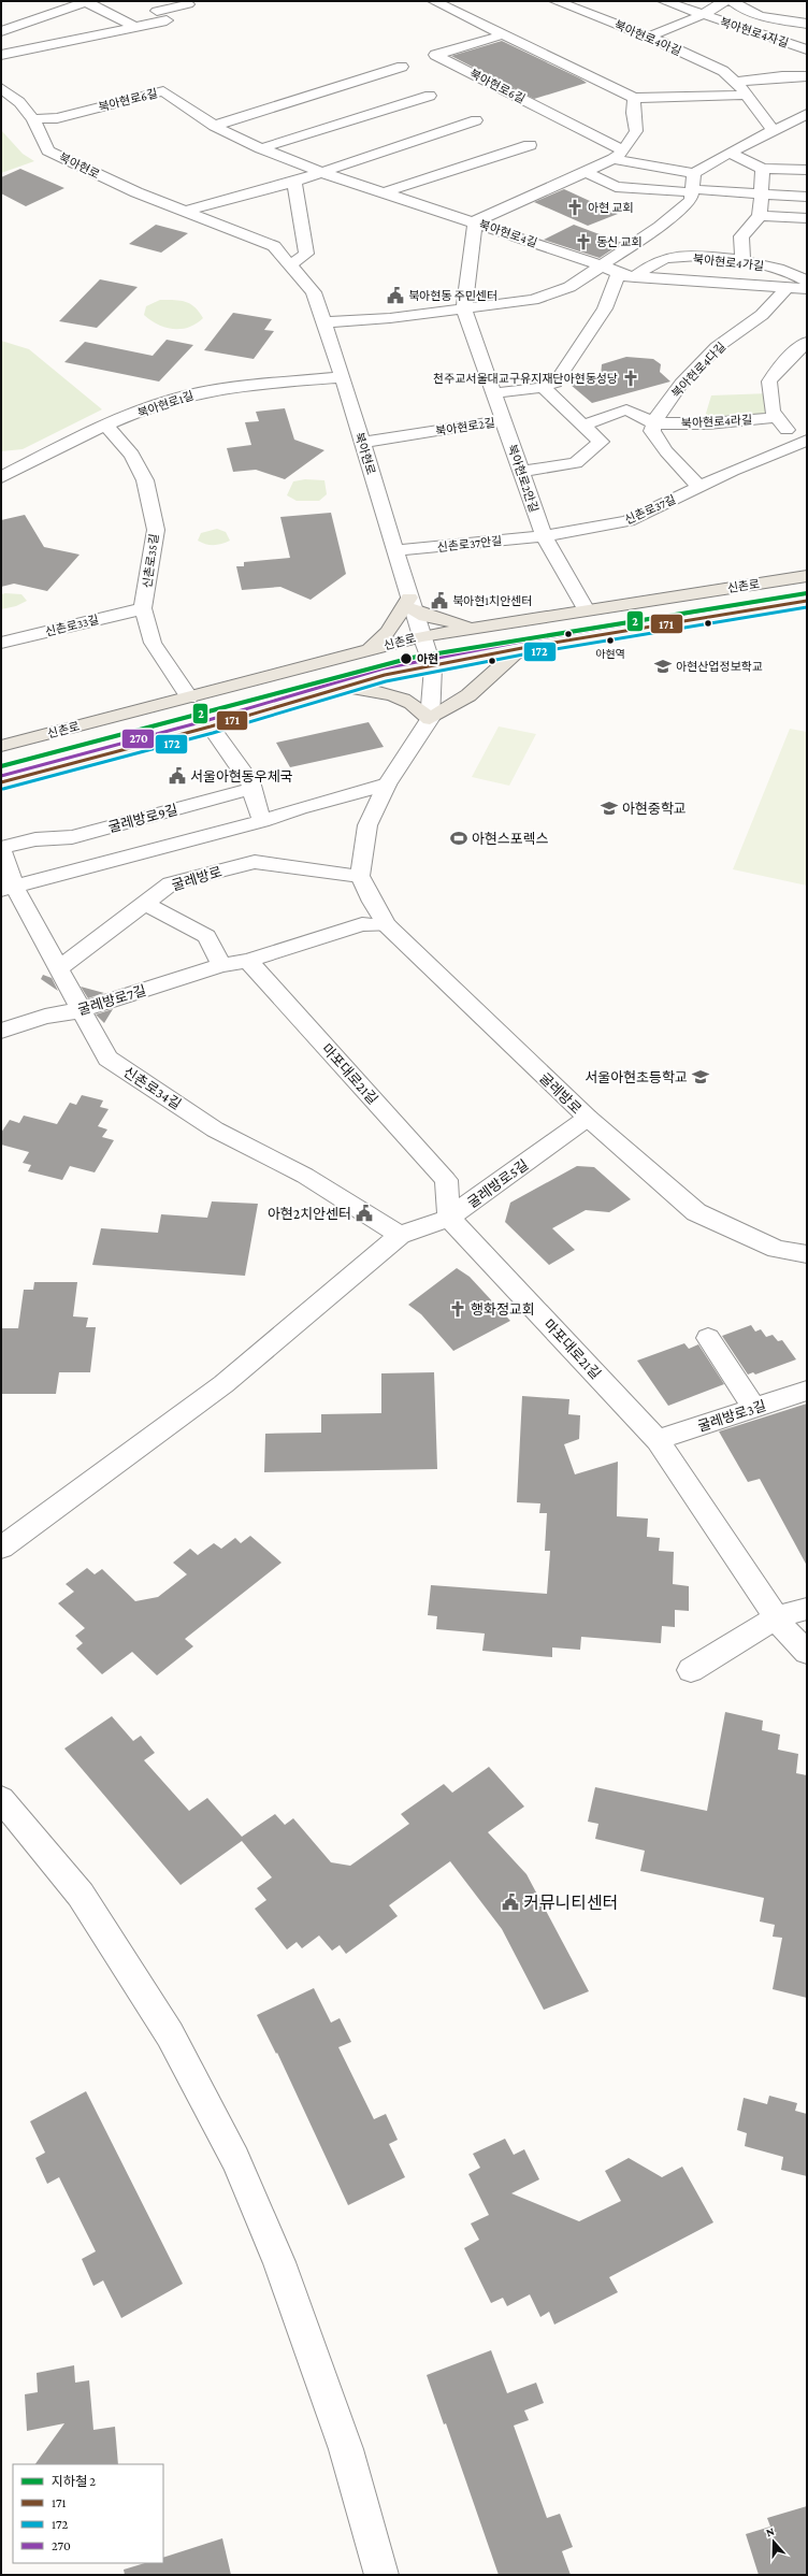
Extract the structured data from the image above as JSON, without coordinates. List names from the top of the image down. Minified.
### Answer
{"streets":{"main road":["신촌로"],"street":["북아현로4자길","북아현로4아길","북아현로6길","북아현로","북아현로4길","북아현로4가길","북아현로4다길","북아현로1길","북아현로4라길","북아현로2길","북아현로2안길","신촌로37길","신촌로37안길","신촌로35길","신촌로33길","굴레방로9길","굴레방로","굴레방로7길","마포대로21길","신촌로34길","굴레방로5길","굴레방로3길"]},"crossings":[["북아현로4자길","북아현로4아길"],["북아현로6길","북아현로"],["북아현로6길","북아현로4길"],["북아현로","북아현로1길"],["북아현로","북아현로2길"],["북아현로","신촌로37안길"],["북아현로","신촌로"],["북아현로4길","북아현로4가길"],["북아현로4길","북아현로2길"],["북아현로4가길","북아현로4다길"],["북아현로4다길","북아현로4라길"],["북아현로1길","신촌로35길"],["북아현로2길","북아현로2안길"],["북아현로2안길","신촌로37길"],["북아현로2안길","신촌로37안길"],["신촌로37길","신촌로37안길"],["신촌로35길","신촌로"],["신촌로35길","신촌로33길"],["굴레방로9길","신촌로34길"],["굴레방로","굴레방로7길"],["굴레방로","신촌로34길"],["굴레방로","굴레방로5길"],["굴레방로7길","마포대로21길"],["굴레방로7길","신촌로34길"],["마포대로21길","굴레방로5길"],["마포대로21길","굴레방로3길"],["신촌로34길","굴레방로5길"]],"places":{"church":["아현 교회","동신 교회","천주교서울대교구유지재단아현동성당","행화정교회"],"public building":["북아현동 주민센터","북아현1치안센터","서울아현동우체국","아현2치안센터","커뮤니티센터"],"other":["아현역","아현"],"school or university":["아현산업정보학교","아현중학교","서울아현초등학교"],"sports":["아현스포렉스"]},"lines":["metro line 2","transit line 270","transit line 171","transit line 172"],"legend":["지하철 2","171","172","270"],"north":"top"}
